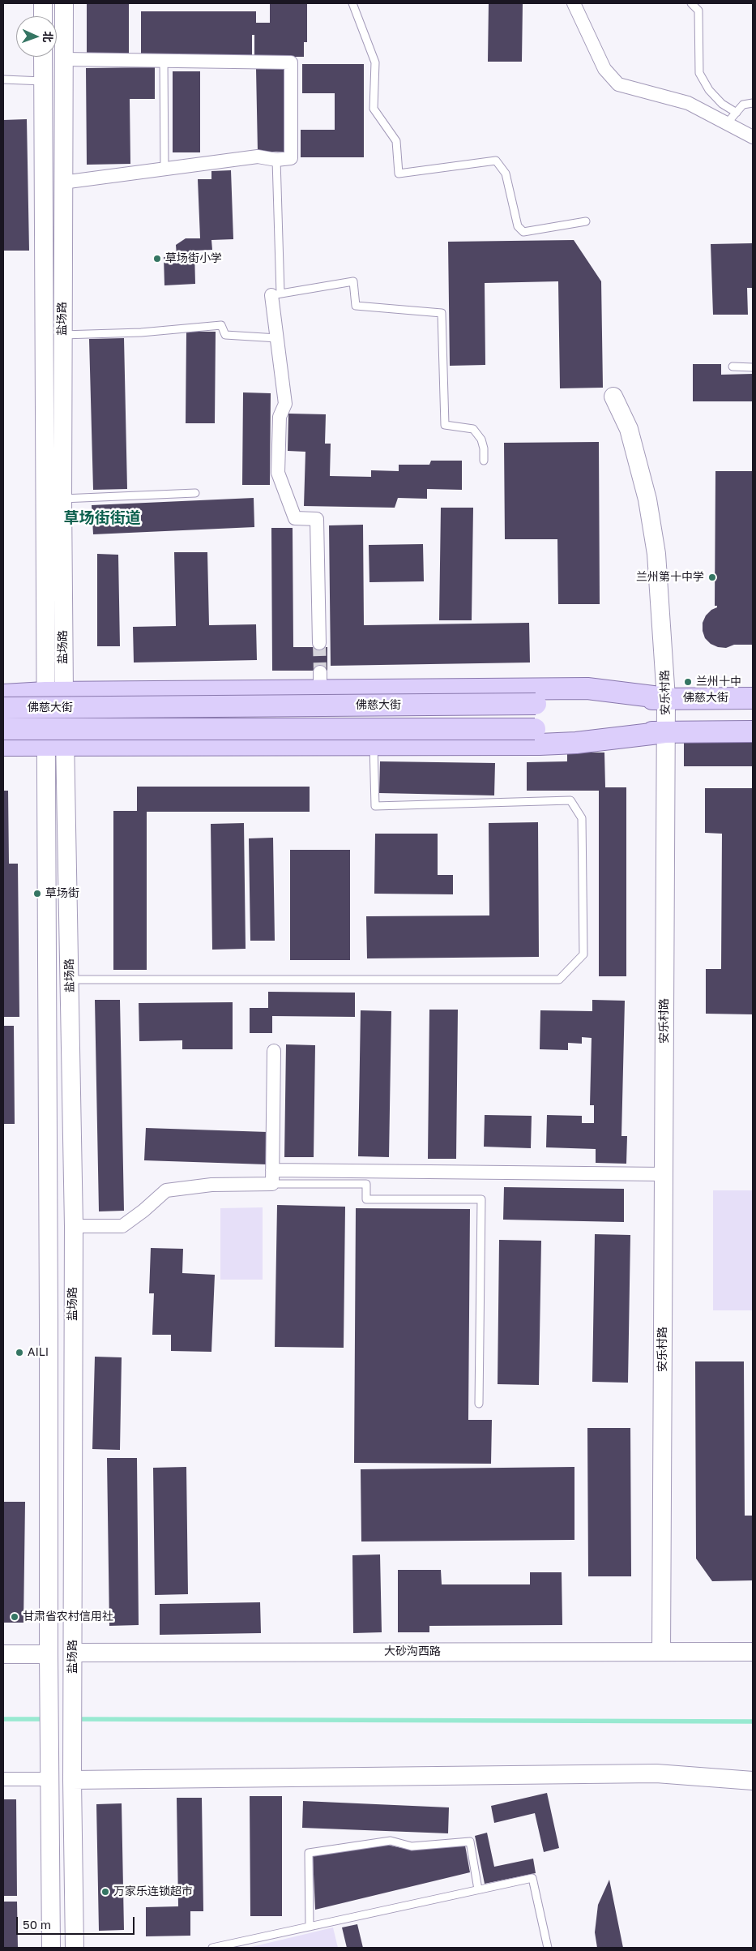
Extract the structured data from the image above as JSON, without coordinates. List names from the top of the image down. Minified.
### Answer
{"streets":{"main road":["盐场路","安乐村路","佛慈大街","大砂沟西路"]},"crossings":[["盐场路","大砂沟西路"],["安乐村路","佛慈大街"],["安乐村路","大砂沟西路"]],"districts":["草场街街道"],"places":["草场街小学","兰州第十中学","兰州十中","草场街","AILI","甘肃省农村信用社","万家乐连锁超市"],"scale_bar":"50 m","north":"right"}
